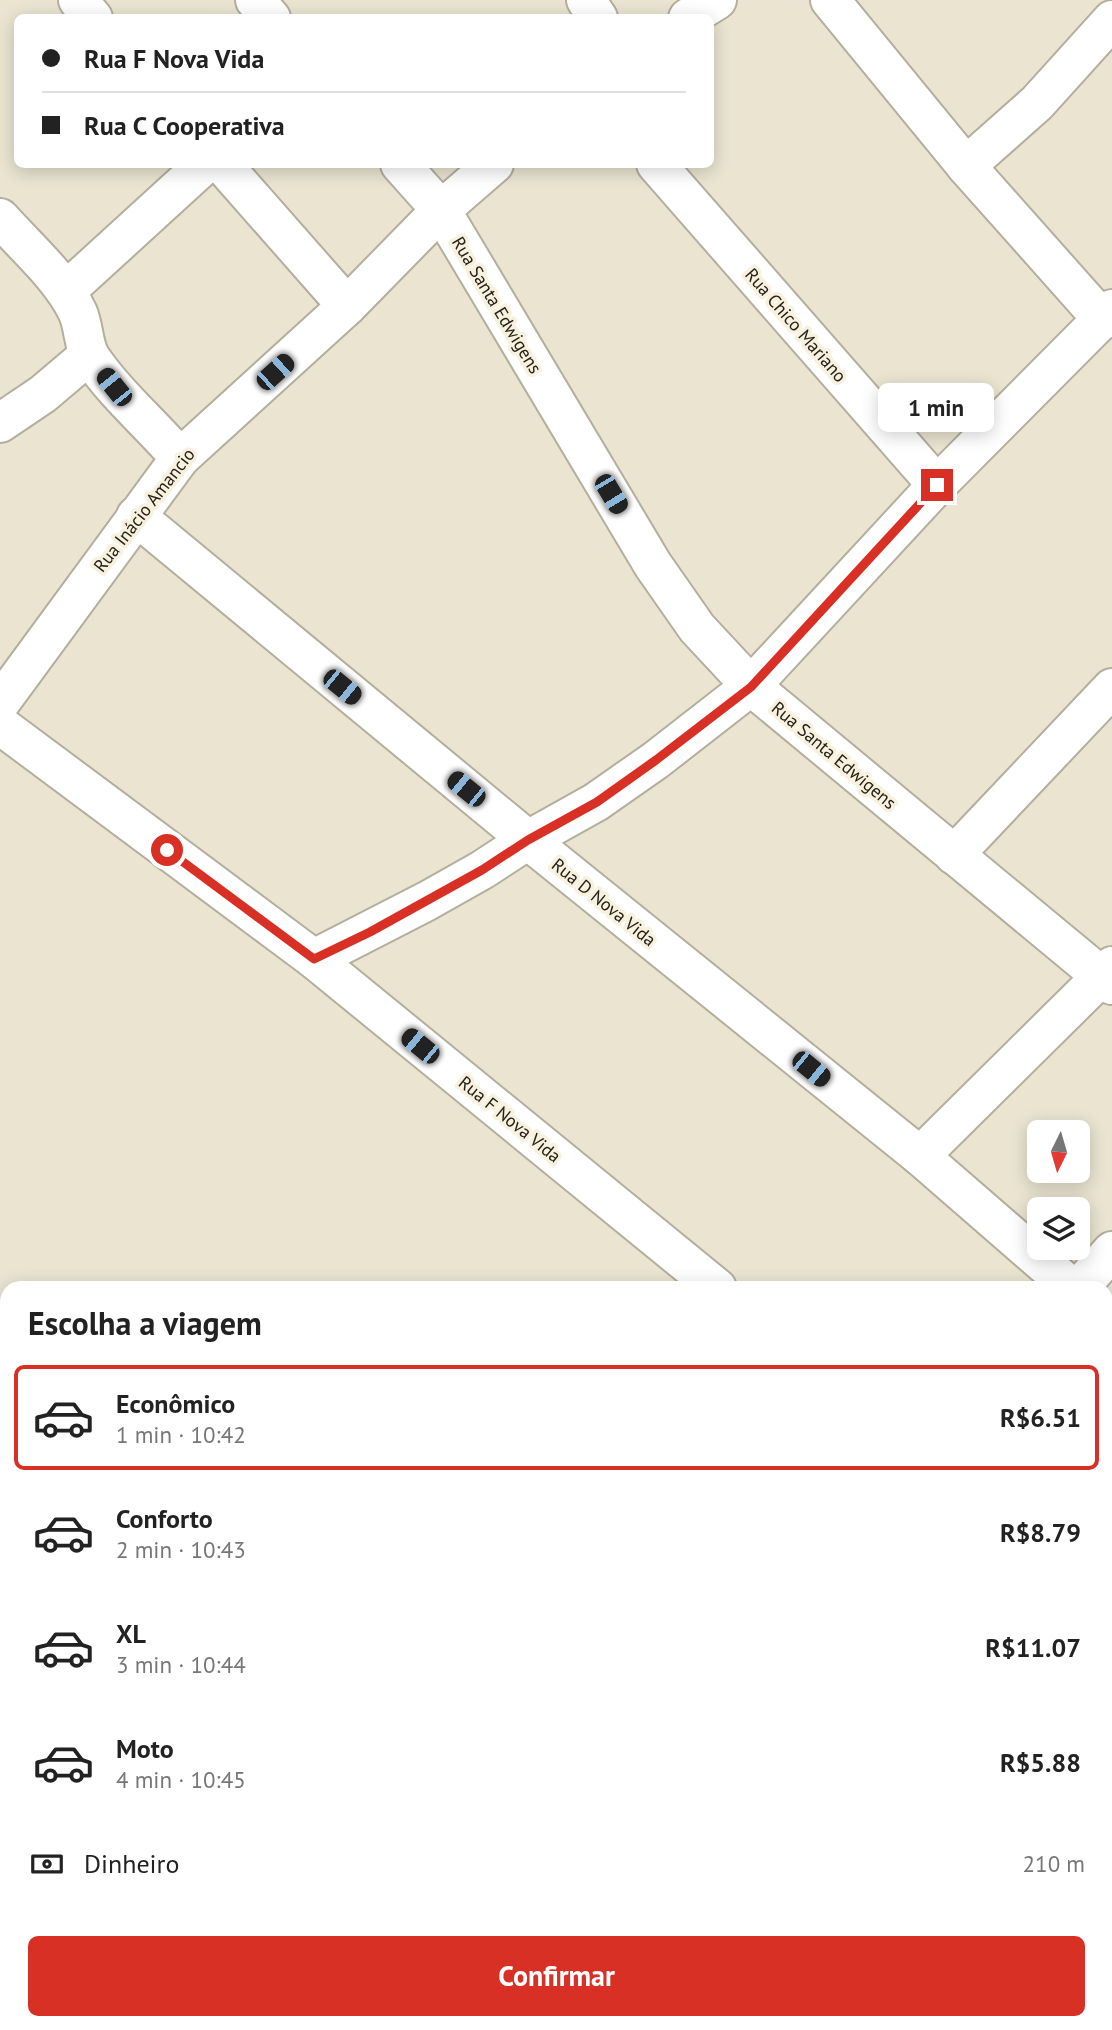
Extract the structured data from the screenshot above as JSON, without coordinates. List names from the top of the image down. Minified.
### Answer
{"streets":{"street":["Rua Santa Edwigens","Rua Chico Mariano","Rua Inácio Amancio","Rua D Nova Vida","Rua F Nova Vida"]},"crossings":[["Rua Santa Edwigens","Rua Inácio Amancio"],["Rua Inácio Amancio","Rua D Nova Vida"]],"north":"bottom","page":{"banner":["Rua F Nova Vida","Rua C Cooperativa"],"bubble":"1 min","heading":"Escolha a viagem","list":[{"name":"Econômico","note":"1 min · 10:42","value":"R$6.51"},{"name":"Conforto","note":"2 min · 10:43","value":"R$8.79"},{"name":"XL","note":"3 min · 10:44","value":"R$11.07"},{"name":"Moto","note":"4 min · 10:45","value":"R$5.88"}],"pay":["Dinheiro","210 m"],"buttons":"Confirmar"}}
